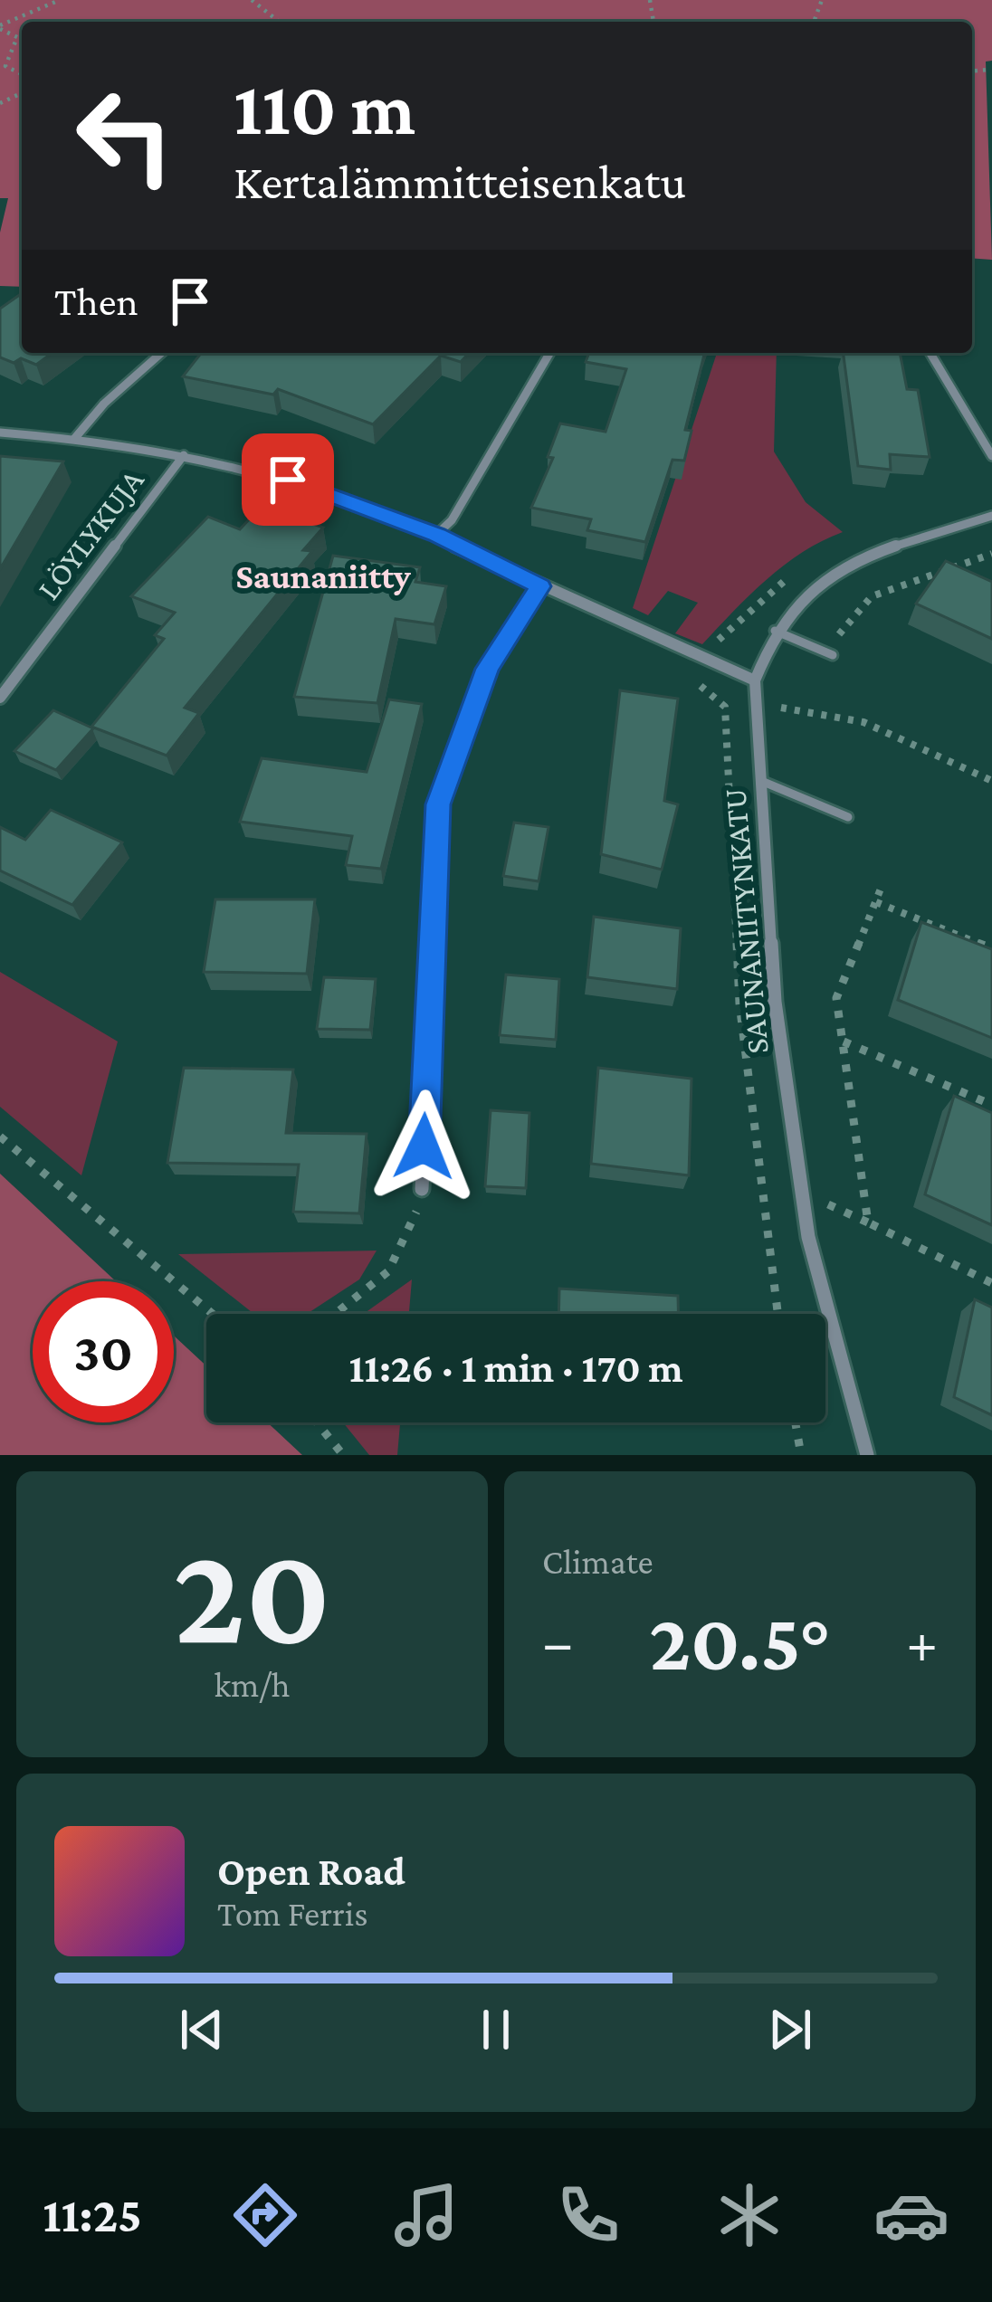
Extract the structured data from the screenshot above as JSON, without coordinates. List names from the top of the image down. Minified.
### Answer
{"streets":{"street":["LÖYLYKUJA","SAUNANIITYNKATU"]},"districts":["Saunaniitty"],"page":{"turn":["110 m","Kertalämmitteisenkatu"],"then":"Then","limit":"30","trip":"11:26 · 1 min · 170 m","tile":[["20","km/h"],"Climate"],"heat":["−","20.5°","+"],"song":["Open Road","Tom Ferris"],"tabs":"11:25"}}
